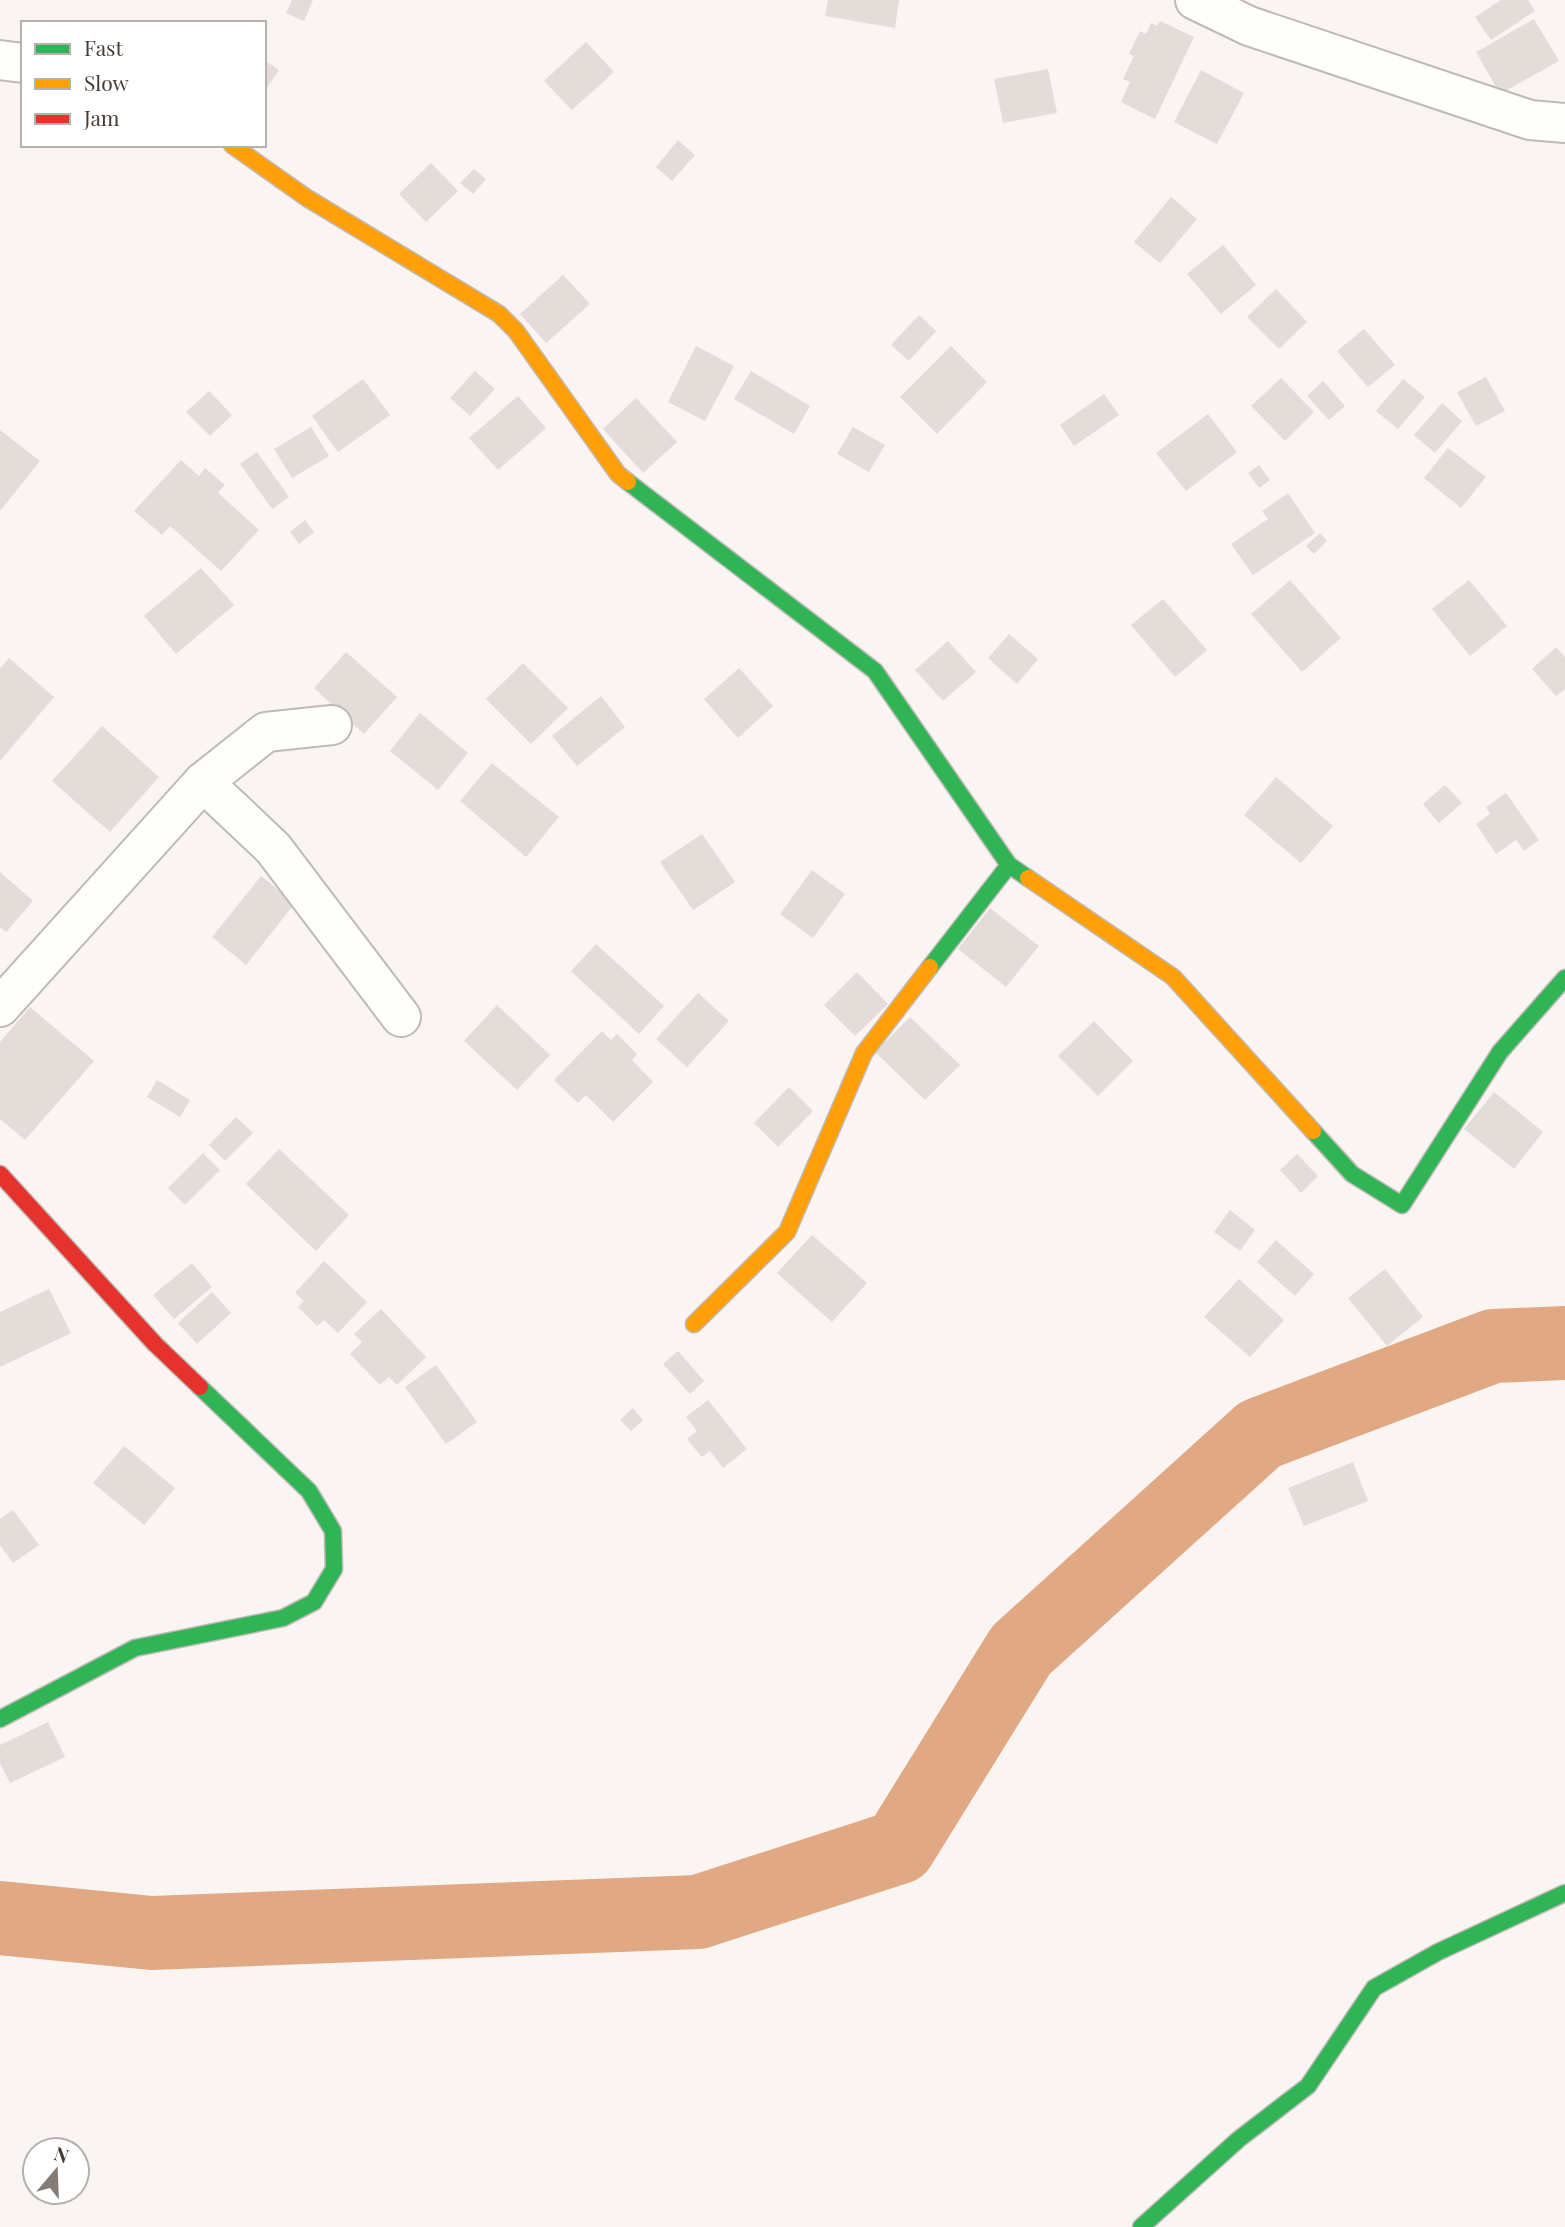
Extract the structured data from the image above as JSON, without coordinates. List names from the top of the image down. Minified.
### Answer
{"legend":["Fast","Slow","Jam"],"north":"top"}
